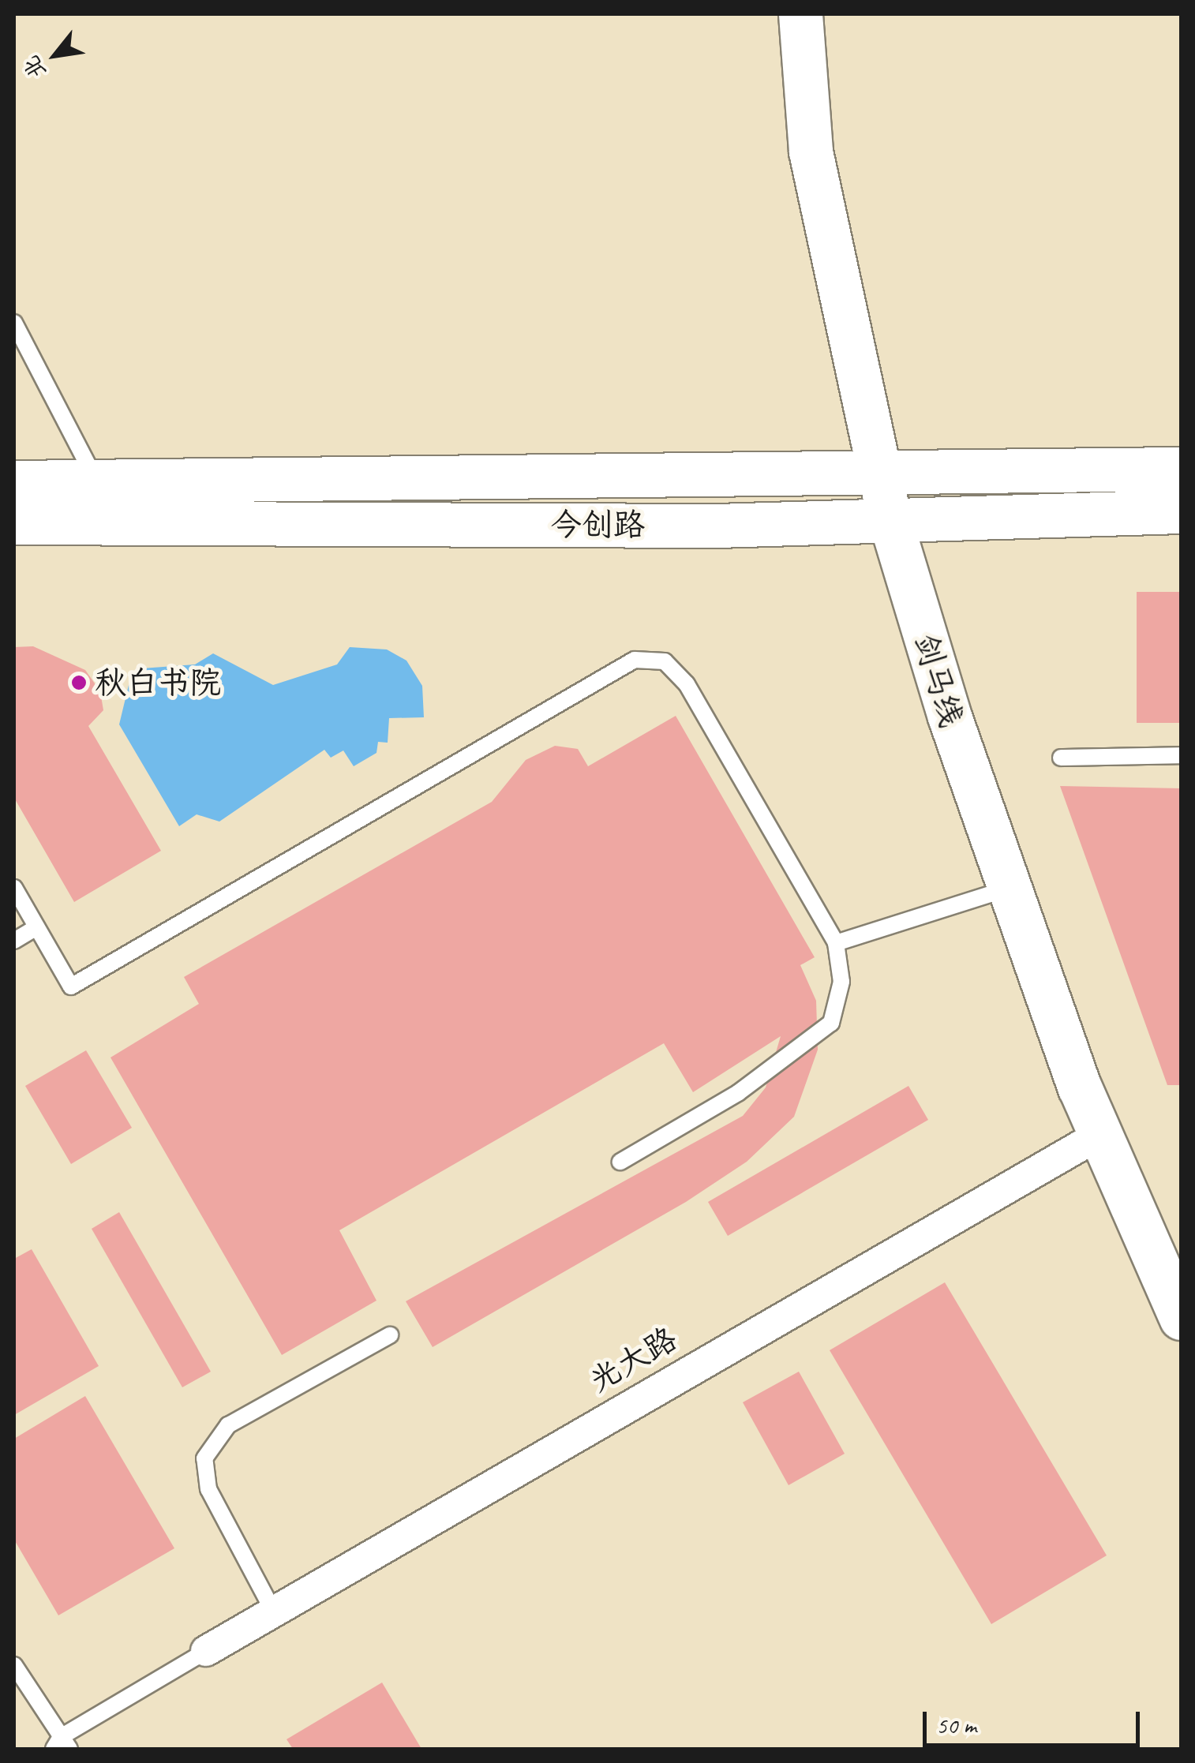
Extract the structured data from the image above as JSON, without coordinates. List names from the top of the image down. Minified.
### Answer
{"streets":{"main road":["今创路","剑马线"],"street":["光大路"]},"crossings":[["今创路","剑马线"],["剑马线","光大路"]],"places":["秋白书院"],"scale_bar":"50 m","north":"bottom left"}
